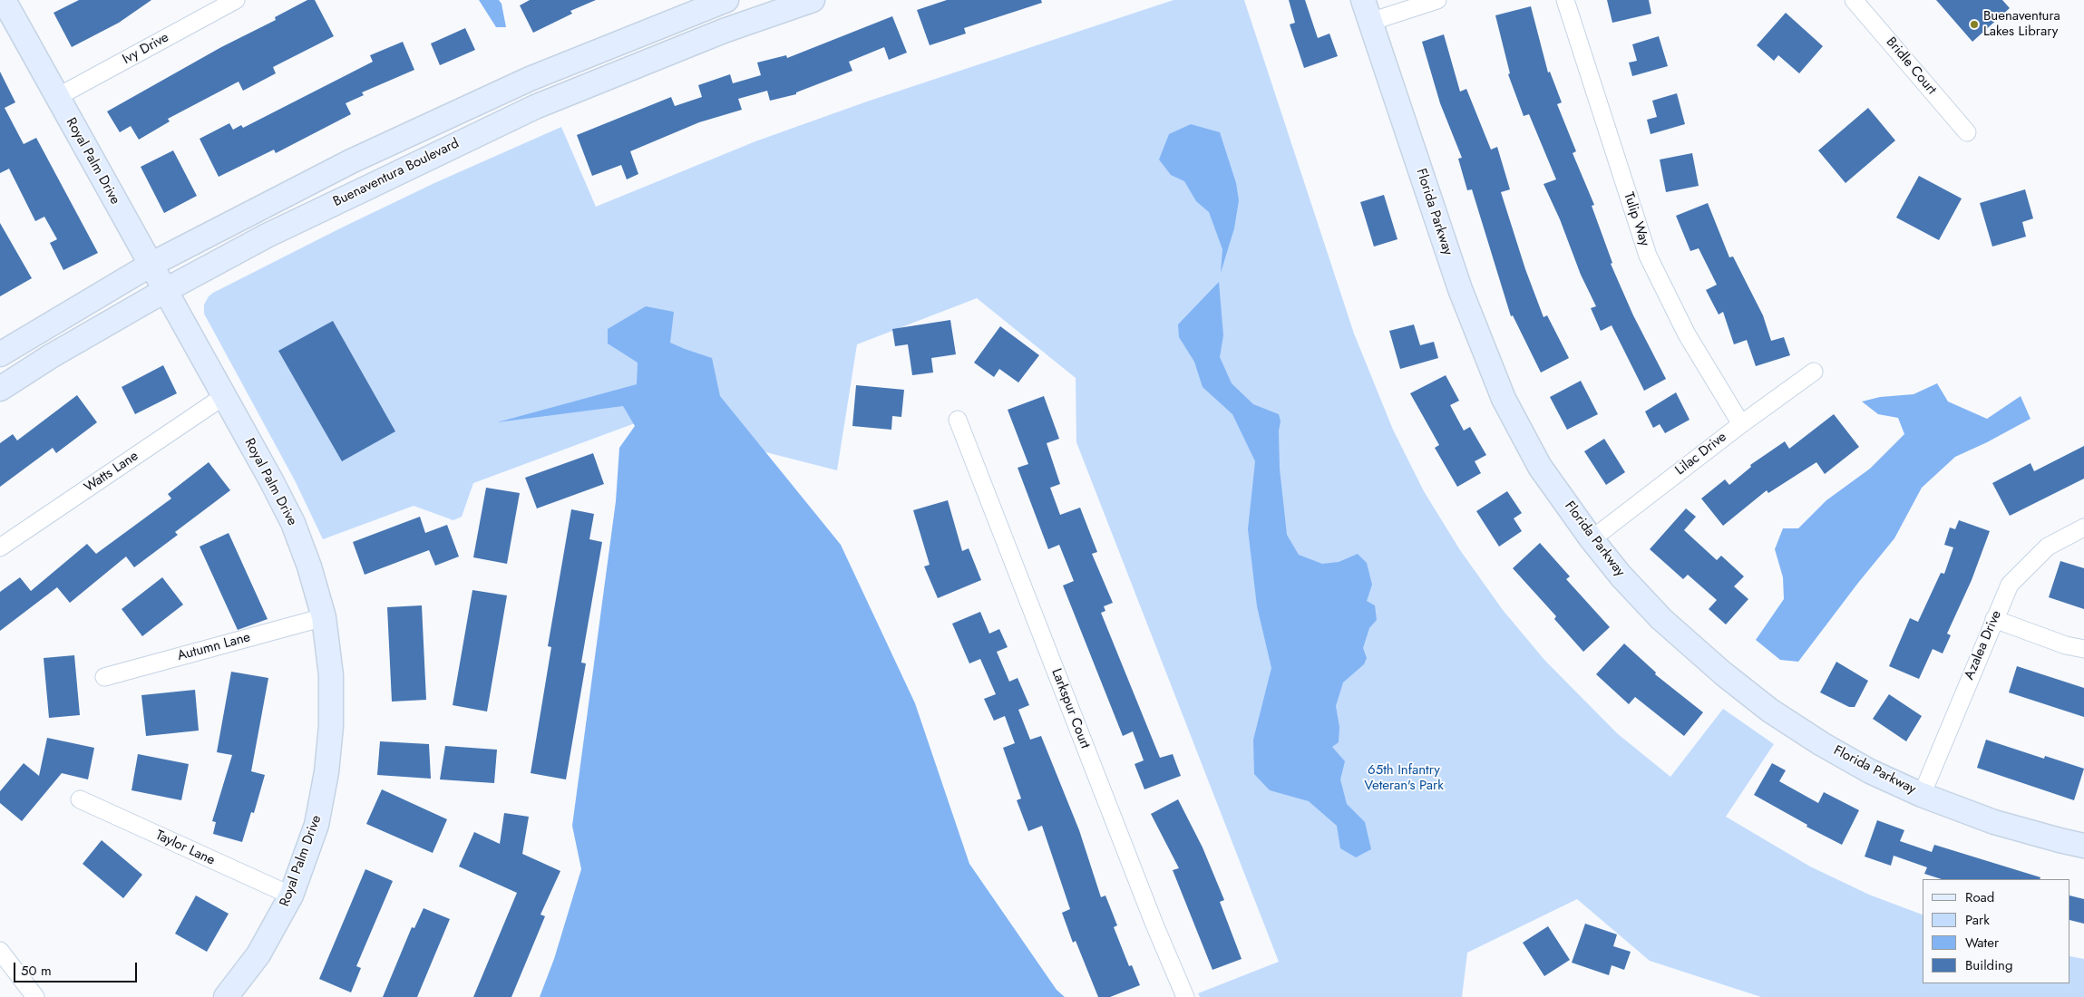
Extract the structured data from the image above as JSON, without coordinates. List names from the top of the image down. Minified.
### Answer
{"streets":{"street":["Ivy Drive","Bridle Court","Royal Palm Drive","Buenaventura Boulevard","Florida Parkway","Tulip Way","Lilac Drive","Watts Lane","Azalea Drive","Autumn Lane","Larkspur Court","Taylor Lane"]},"crossings":[["Ivy Drive","Royal Palm Drive"],["Royal Palm Drive","Buenaventura Boulevard"],["Royal Palm Drive","Watts Lane"],["Royal Palm Drive","Autumn Lane"],["Royal Palm Drive","Taylor Lane"],["Florida Parkway","Lilac Drive"],["Florida Parkway","Azalea Drive"],["Tulip Way","Lilac Drive"]],"parks":["65th Infantry Veteran's Park"],"places":["Buenaventura Lakes Library"],"legend":["Road","Park","Water","Building"],"scale_bar":"50 m"}
